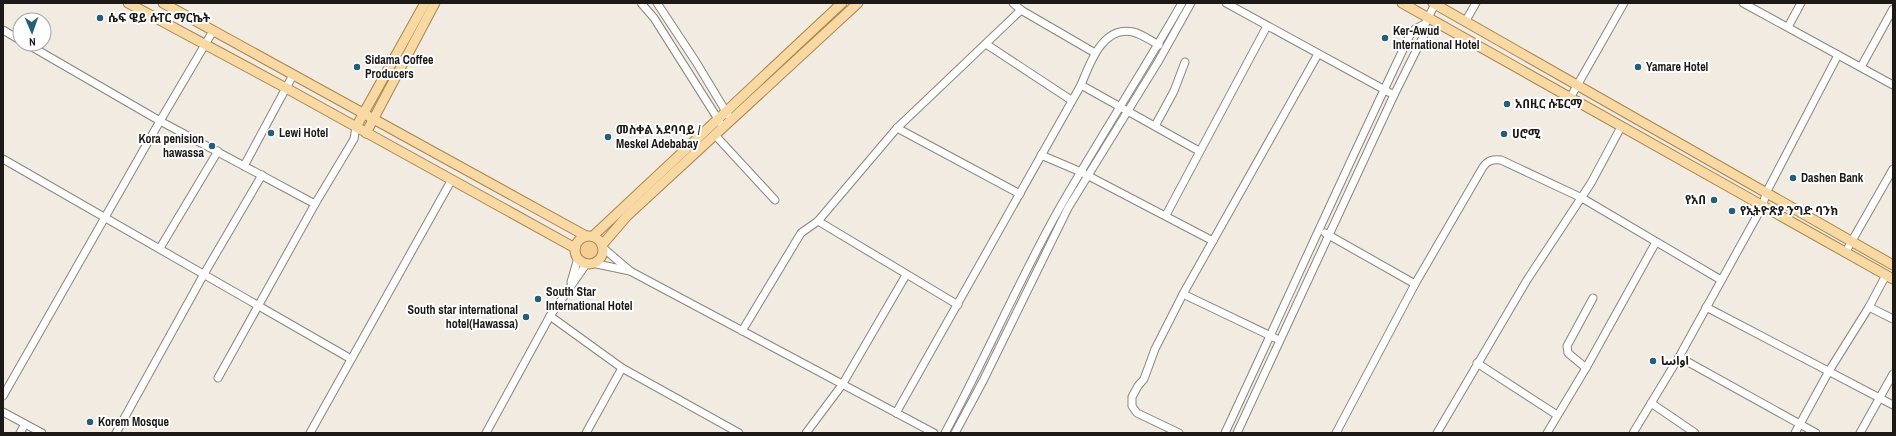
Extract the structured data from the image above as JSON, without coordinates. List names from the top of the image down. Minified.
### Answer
{"places":["ሴፍ ዌይ ሱፐር ማርኬት","Ker-Awud International Hotel","Sidama Coffee Producers","Yamare Hotel","አበዚር ሱፔርማ","Lewi Hotel","ሀሮሚ","መስቀል አደባባይ / Meskel Adebabay","Kora penision hawassa","Dashen Bank","የአበ","የኢትዮጽያ ንግድ ባንክ","South Star International Hotel","South star international hotel(Hawassa)","اواسا","Korem Mosque"],"north":"bottom"}
